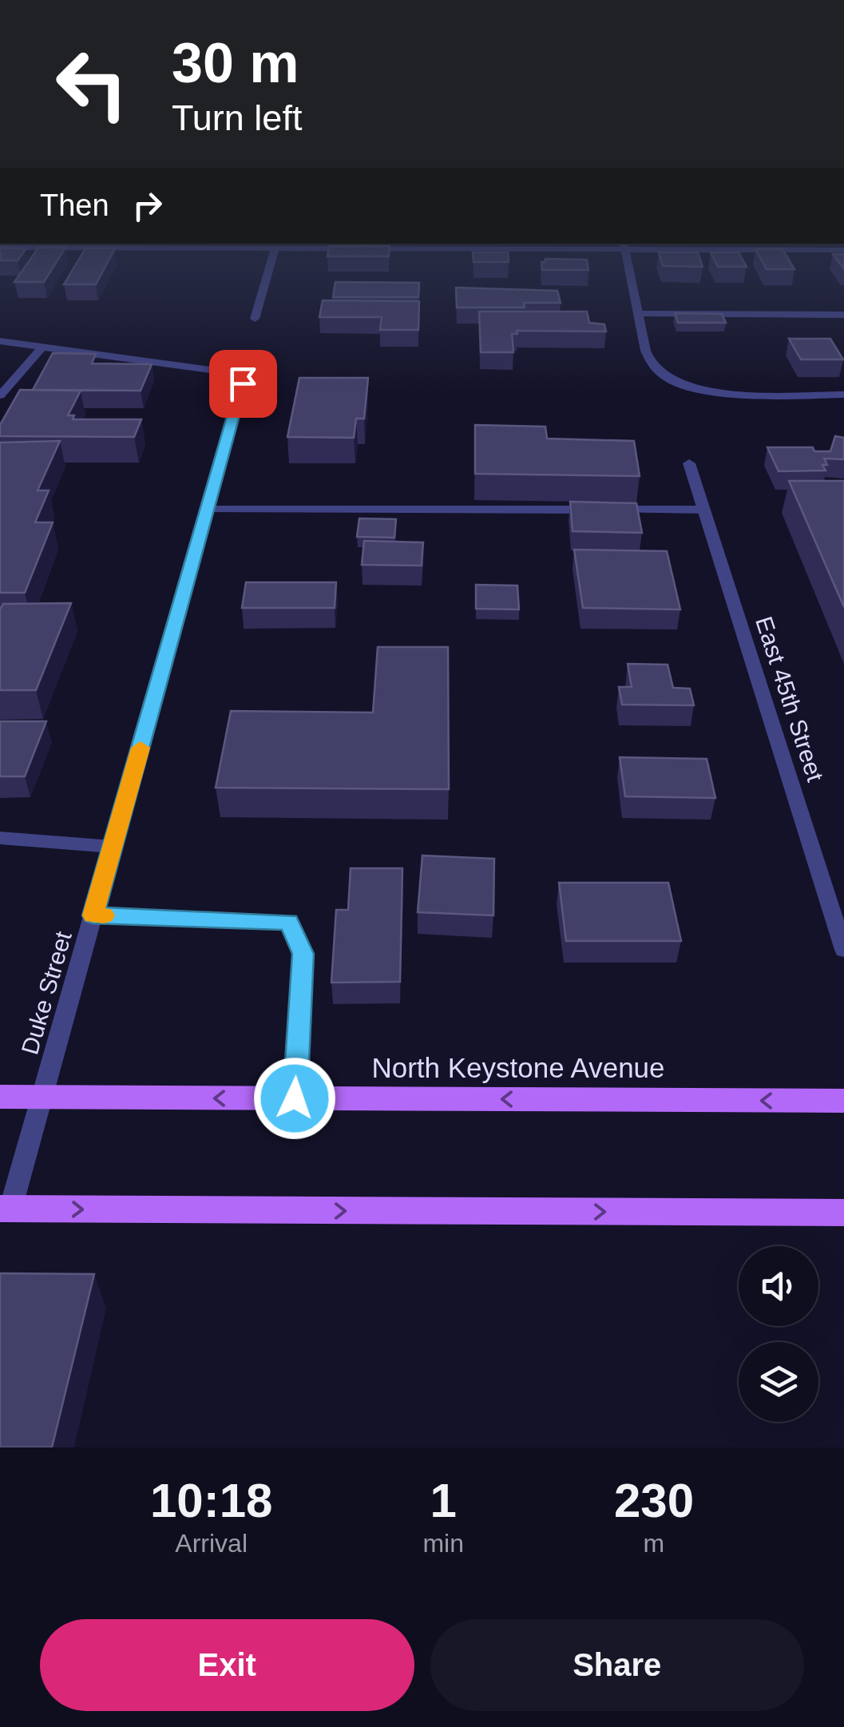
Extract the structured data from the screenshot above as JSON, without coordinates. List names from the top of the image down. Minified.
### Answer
{"streets":{"main road":["North Keystone Avenue"],"street":["East 45th Street","Duke Street"]},"crossings":[["Duke Street","North Keystone Avenue"]],"page":{"turn":["30 m","Turn left"],"then":"Then","eta":["10:18","Arrival","1","min","230","m"],"buttons":["Exit","Share"]}}
